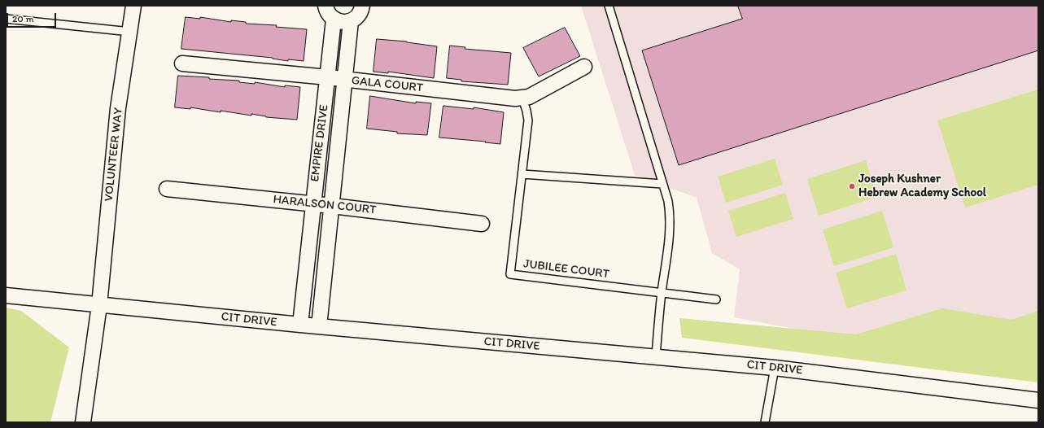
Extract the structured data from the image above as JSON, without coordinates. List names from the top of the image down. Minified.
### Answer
{"streets":{"street":["GALA COURT","EMPIRE DRIVE","VOLUNTEER WAY","HARALSON COURT","CIT DRIVE"],"lane":["JUBILEE COURT"]},"crossings":[["GALA COURT","EMPIRE DRIVE"],["GALA COURT","JUBILEE COURT"],["EMPIRE DRIVE","HARALSON COURT"],["EMPIRE DRIVE","CIT DRIVE"],["VOLUNTEER WAY","CIT DRIVE"]],"places":["Joseph Kushner Hebrew Academy School"],"scale_bar":"20 m"}
